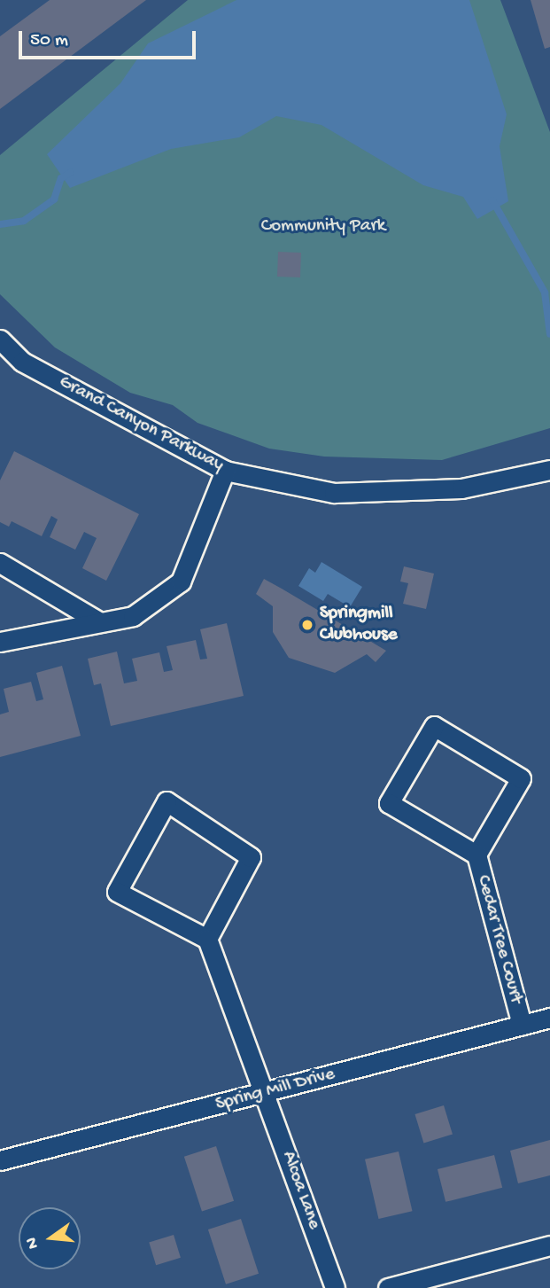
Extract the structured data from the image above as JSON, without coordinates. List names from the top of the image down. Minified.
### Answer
{"streets":{"street":["Grand Canyon Parkway","Cedar Tree Court","Spring Mill Drive","Alcoa Lane"]},"crossings":[["Cedar Tree Court","Spring Mill Drive"],["Spring Mill Drive","Alcoa Lane"]],"parks":["Community Park"],"places":["Springmill Clubhouse"],"scale_bar":"50 m","north":"left"}
